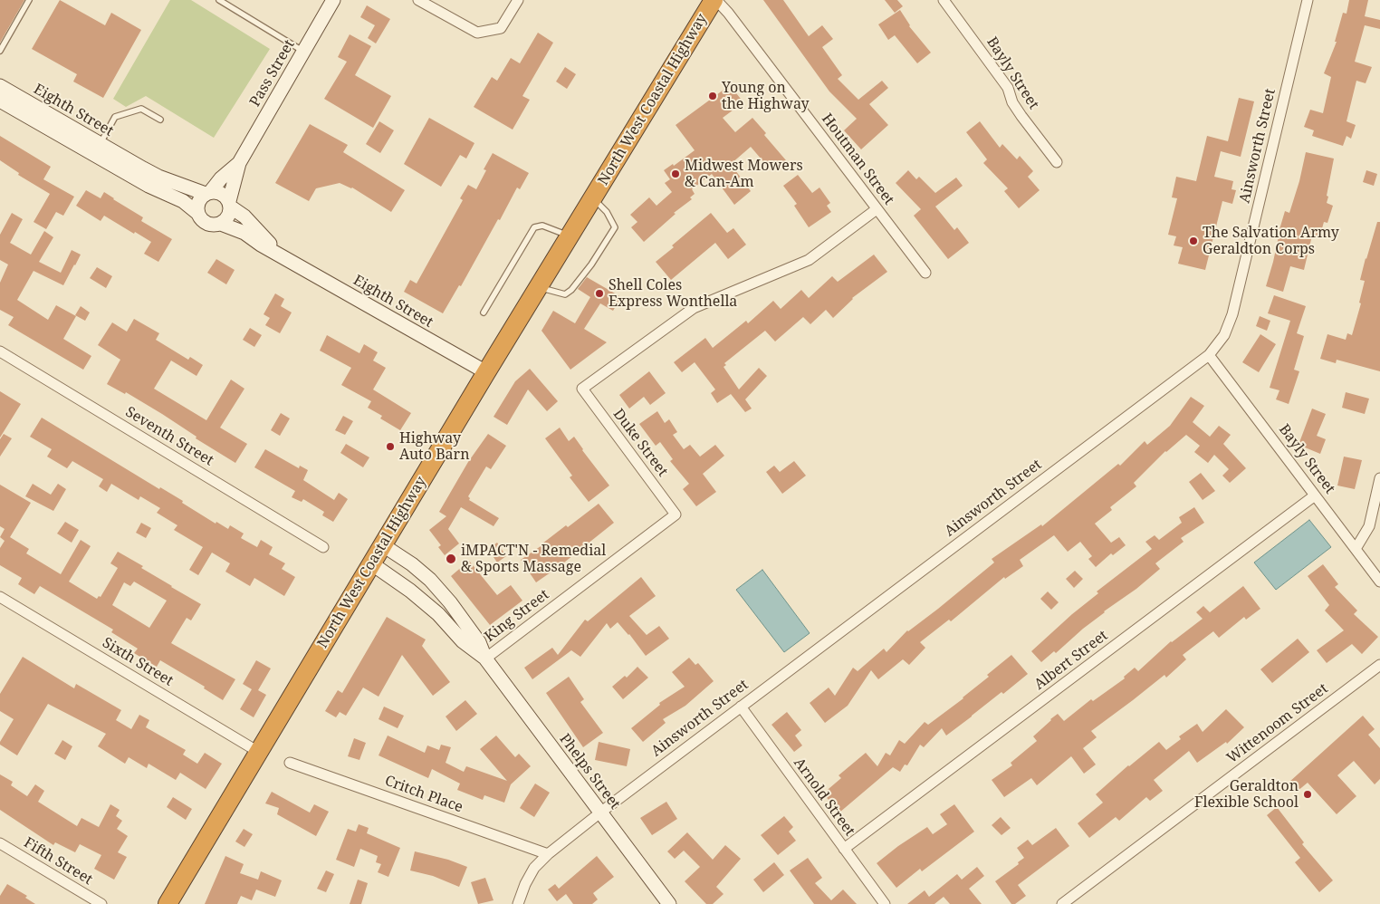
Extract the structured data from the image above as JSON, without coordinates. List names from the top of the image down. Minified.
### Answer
{"streets":{"highway":["North West Coastal Highway"],"street":["Pass Street","Bayly Street","Eighth Street","Ainsworth Street","Houtman Street","Seventh Street","Duke Street","King Street","Albert Street","Sixth Street","Wittenoom Street","Phelps Street","Critch Place","Arnold Street","Fifth Street"]},"crossings":[["Pass Street","Eighth Street"],["Bayly Street","Ainsworth Street"],["Bayly Street","Albert Street"],["North West Coastal Highway","Eighth Street"],["North West Coastal Highway","Houtman Street"],["North West Coastal Highway","Sixth Street"],["North West Coastal Highway","Phelps Street"],["Ainsworth Street","Phelps Street"],["Ainsworth Street","Critch Place"],["Ainsworth Street","Arnold Street"],["Houtman Street","Duke Street"],["Duke Street","King Street"],["King Street","Phelps Street"],["Albert Street","Arnold Street"]],"places":["Young on the Highway","Midwest Mowers & Can-Am","The Salvation Army Geraldton Corps","Shell Coles Express Wonthella","Highway Auto Barn","iMPACT'N - Remedial & Sports Massage","Geraldton Flexible School"]}
